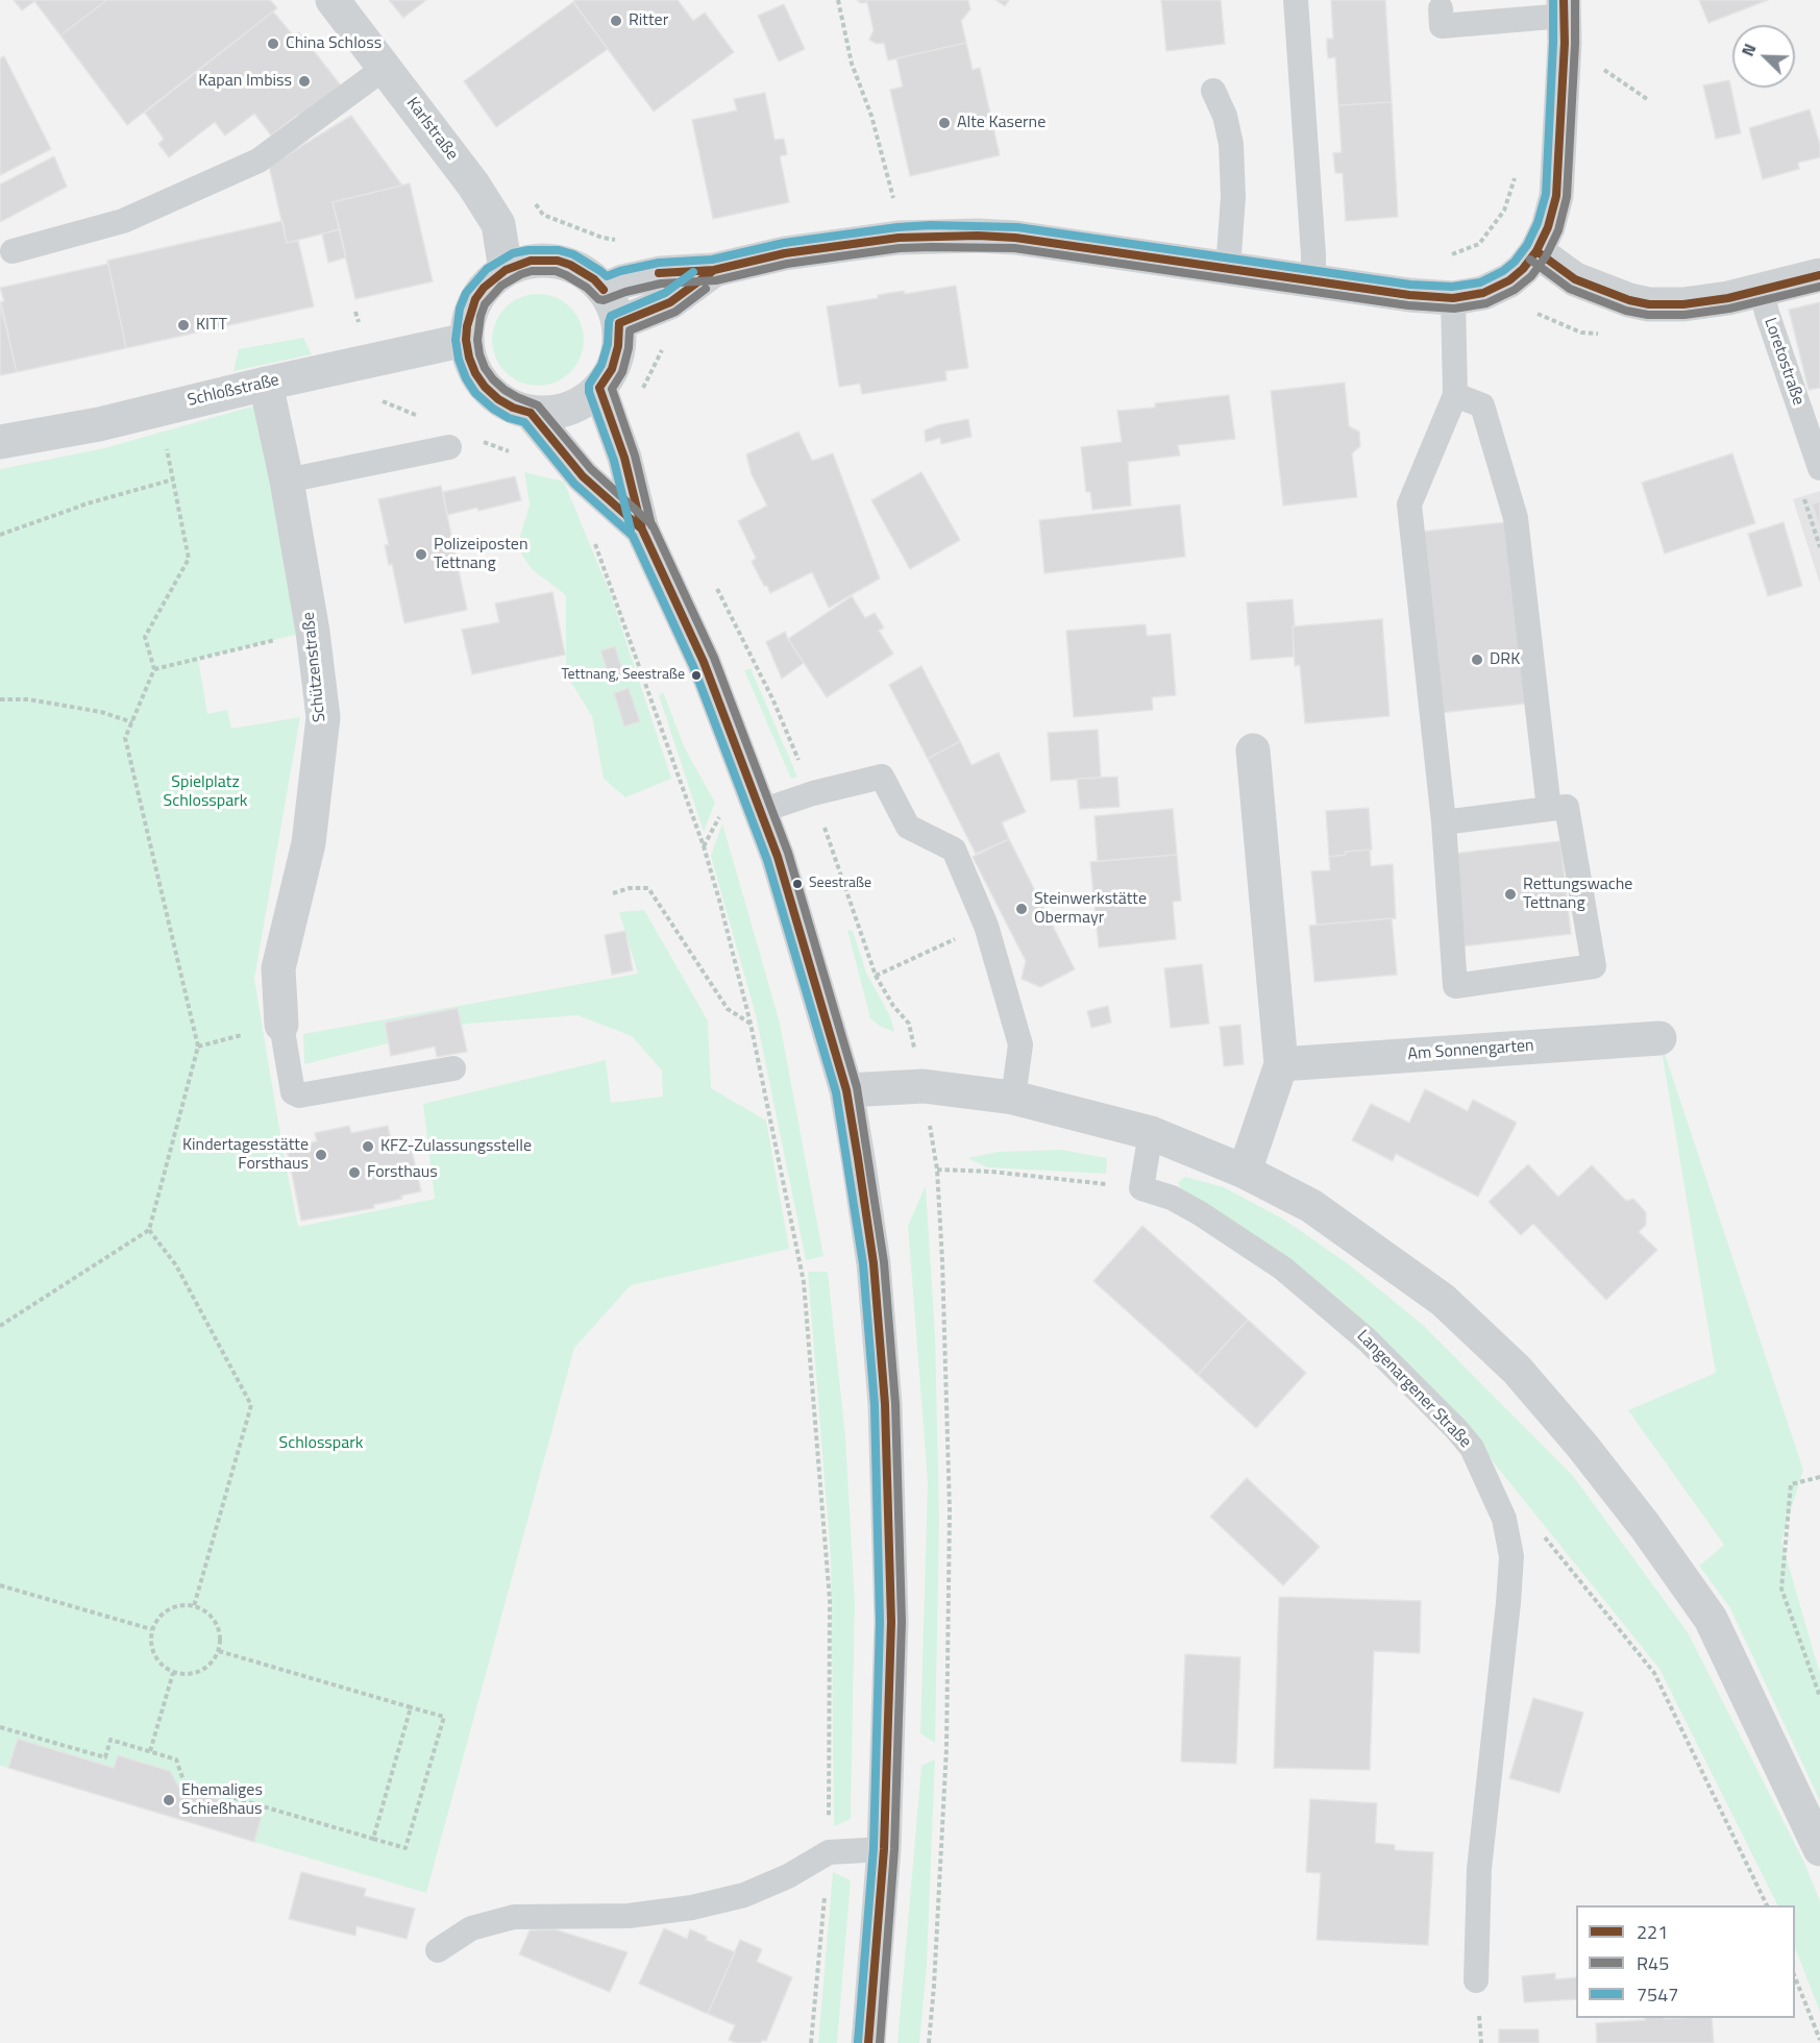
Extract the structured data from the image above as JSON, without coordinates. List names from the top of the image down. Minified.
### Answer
{"streets":{"street":["Karlstraße","Schloßstraße","Schützenstraße","Am Sonnengarten"],"lane":["Loretostraße","Langenargener Straße"]},"crossings":[["Karlstraße","Schloßstraße"],["Schloßstraße","Schützenstraße"]],"parks":["Spielplatz Schlosspark","Schlosspark"],"places":["Ritter","China Schloss","Kapan Imbiss","Alte Kaserne","KITT","Polizeiposten Tettnang","DRK","Tettnang, Seestraße","Seestraße","Rettungswache Tettnang","Steinwerkstätte Obermayr","KFZ-Zulassungsstelle","Kindertagesstätte Forsthaus","Forsthaus","Ehemaliges Schießhaus"],"lines":["transit line 221","transit line R45","transit line 7547"],"legend":["221","R45","7547"],"north":"top left"}
